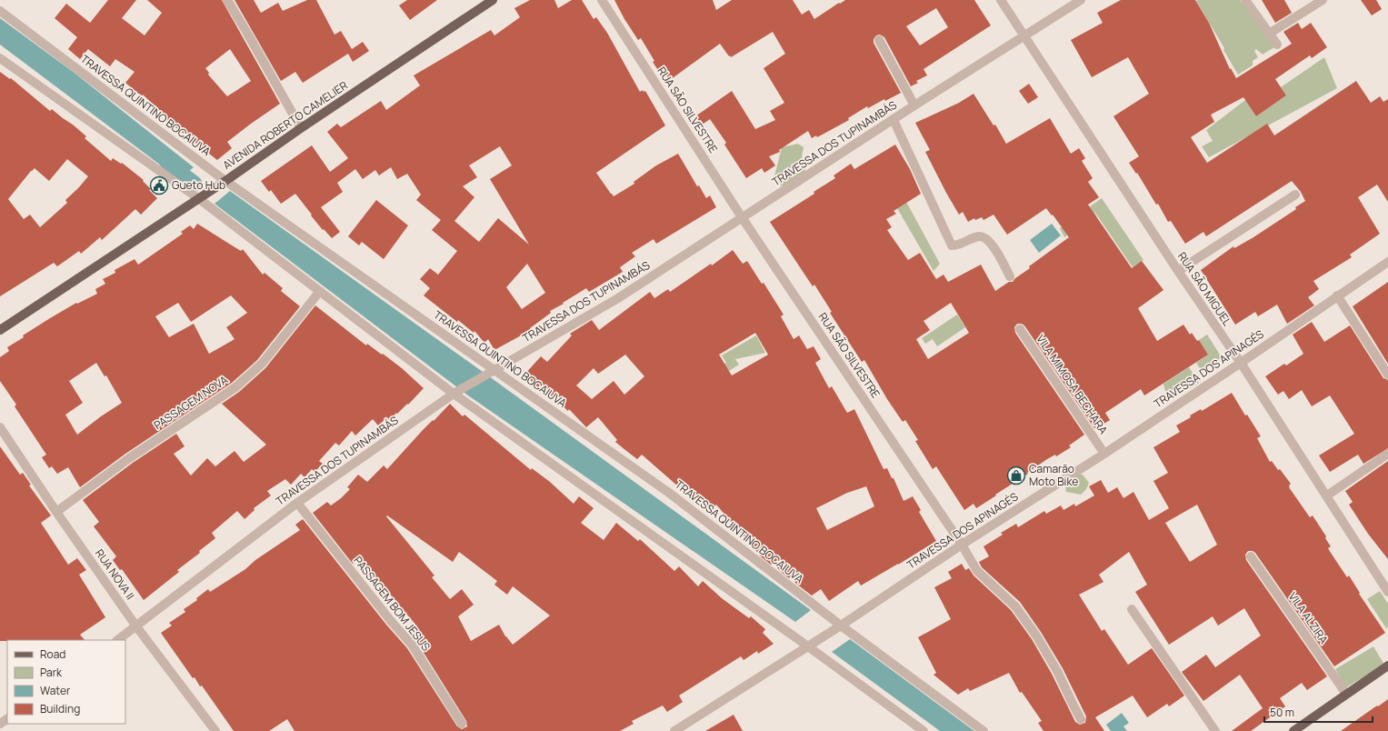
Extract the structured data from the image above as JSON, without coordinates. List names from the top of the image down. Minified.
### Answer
{"streets":{"main road":["AVENIDA ROBERTO CAMELIER"],"street":["TRAVESSA QUINTINO BOCAIUVA","RUA SÃO SILVESTRE","TRAVESSA DOS TUPINAMBÁS","RUA SÃO MIGUEL","TRAVESSA DOS APINAGÉS","VILA MIMOSA BECHARA","PASSAGEM NOVA","RUA NOVA II","PASSAGEM BOM JESUS","VILA ALZIRA"]},"crossings":[["TRAVESSA QUINTINO BOCAIUVA","AVENIDA ROBERTO CAMELIER"],["TRAVESSA QUINTINO BOCAIUVA","TRAVESSA DOS TUPINAMBÁS"],["TRAVESSA QUINTINO BOCAIUVA","TRAVESSA DOS APINAGÉS"],["RUA SÃO SILVESTRE","TRAVESSA DOS TUPINAMBÁS"],["RUA SÃO SILVESTRE","TRAVESSA DOS APINAGÉS"],["TRAVESSA DOS TUPINAMBÁS","RUA SÃO MIGUEL"],["TRAVESSA DOS TUPINAMBÁS","RUA NOVA II"],["TRAVESSA DOS TUPINAMBÁS","PASSAGEM BOM JESUS"],["RUA SÃO MIGUEL","TRAVESSA DOS APINAGÉS"],["TRAVESSA DOS APINAGÉS","VILA MIMOSA BECHARA"],["PASSAGEM NOVA","RUA NOVA II"]],"places":{"public building":["Gueto Hub"],"shop":["Camarão Moto Bike"]},"legend":["Road","Park","Water","Building"],"scale_bar":"50 m"}
